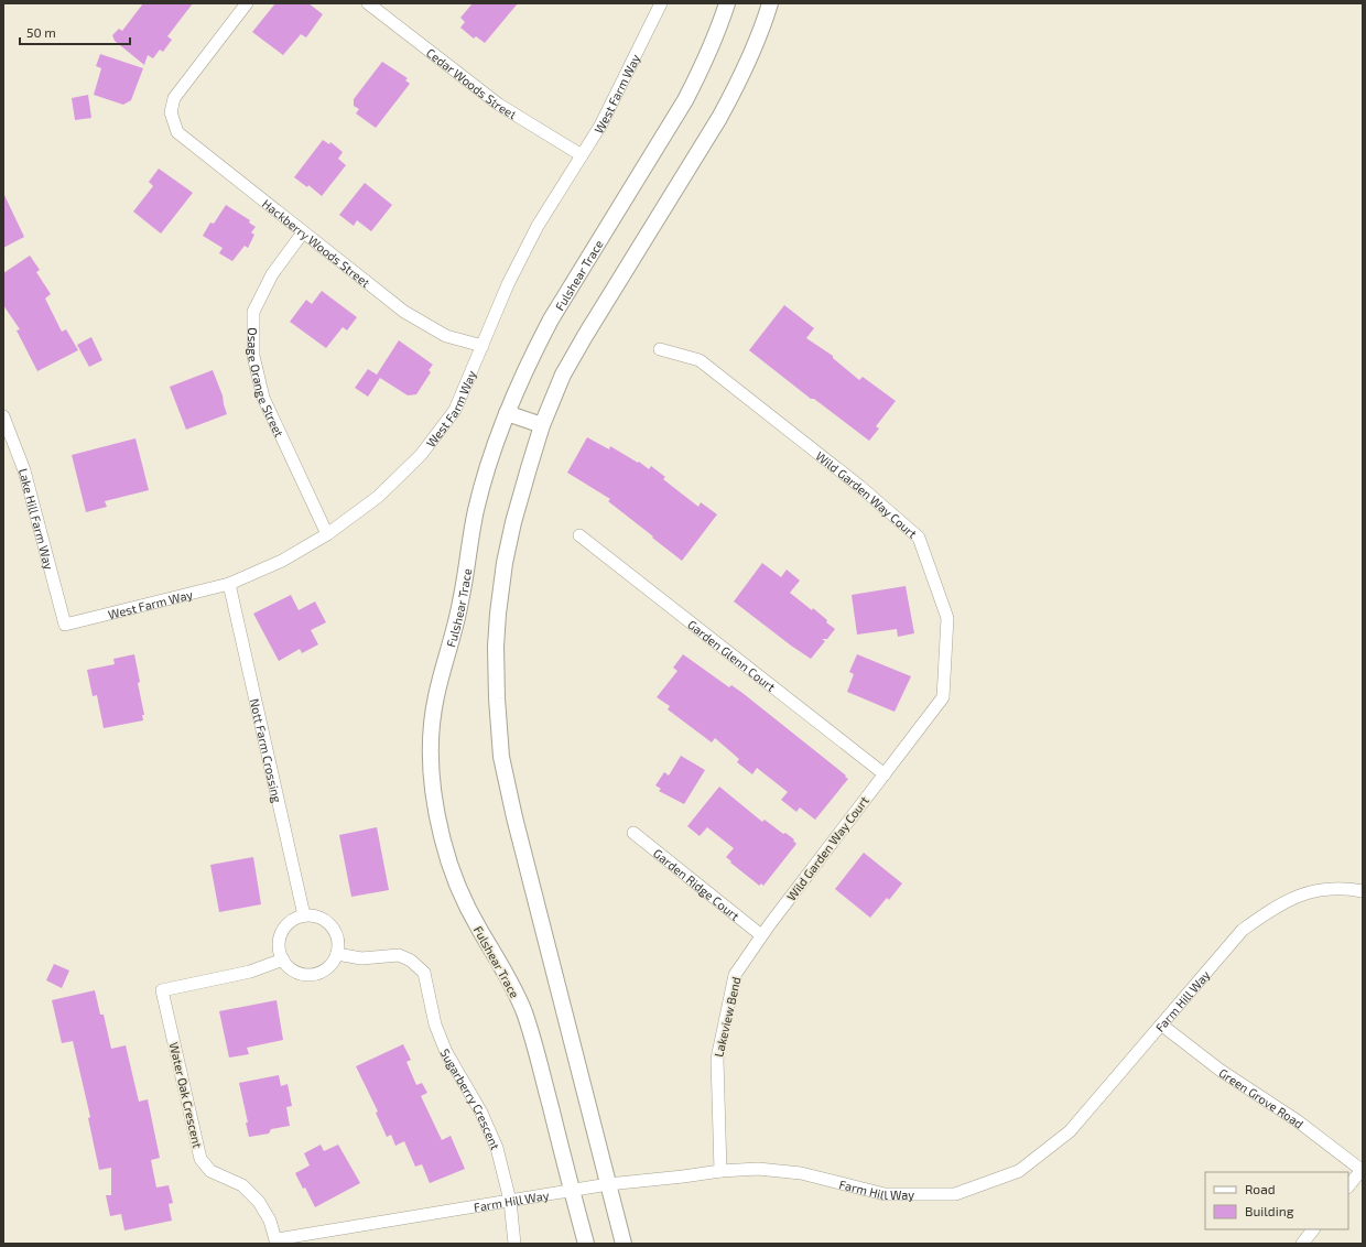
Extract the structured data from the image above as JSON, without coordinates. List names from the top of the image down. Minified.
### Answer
{"streets":{"street":["Cedar Woods Street","West Farm Way","Hackberry Woods Street","Fulshear Trace","Osage Orange Street","Wild Garden Way Court","Lake Hill Farm Way","Garden Glenn Court","Nott Farm Crossing","Garden Ridge Court","Farm Hill Way","Lakeview Bend","Water Oak Crescent","Green Grove Road","Sugarberry Crescent"]},"crossings":[["Cedar Woods Street","West Farm Way"],["West Farm Way","Hackberry Woods Street"],["West Farm Way","Osage Orange Street"],["West Farm Way","Lake Hill Farm Way"],["West Farm Way","Nott Farm Crossing"],["Hackberry Woods Street","Osage Orange Street"],["Fulshear Trace","Farm Hill Way"],["Wild Garden Way Court","Garden Glenn Court"],["Wild Garden Way Court","Lakeview Bend"],["Nott Farm Crossing","Water Oak Crescent"],["Nott Farm Crossing","Sugarberry Crescent"],["Garden Ridge Court","Lakeview Bend"],["Farm Hill Way","Lakeview Bend"],["Farm Hill Way","Water Oak Crescent"],["Farm Hill Way","Green Grove Road"],["Farm Hill Way","Sugarberry Crescent"],["Water Oak Crescent","Sugarberry Crescent"]],"legend":["Road","Building"],"scale_bar":"50 m"}
